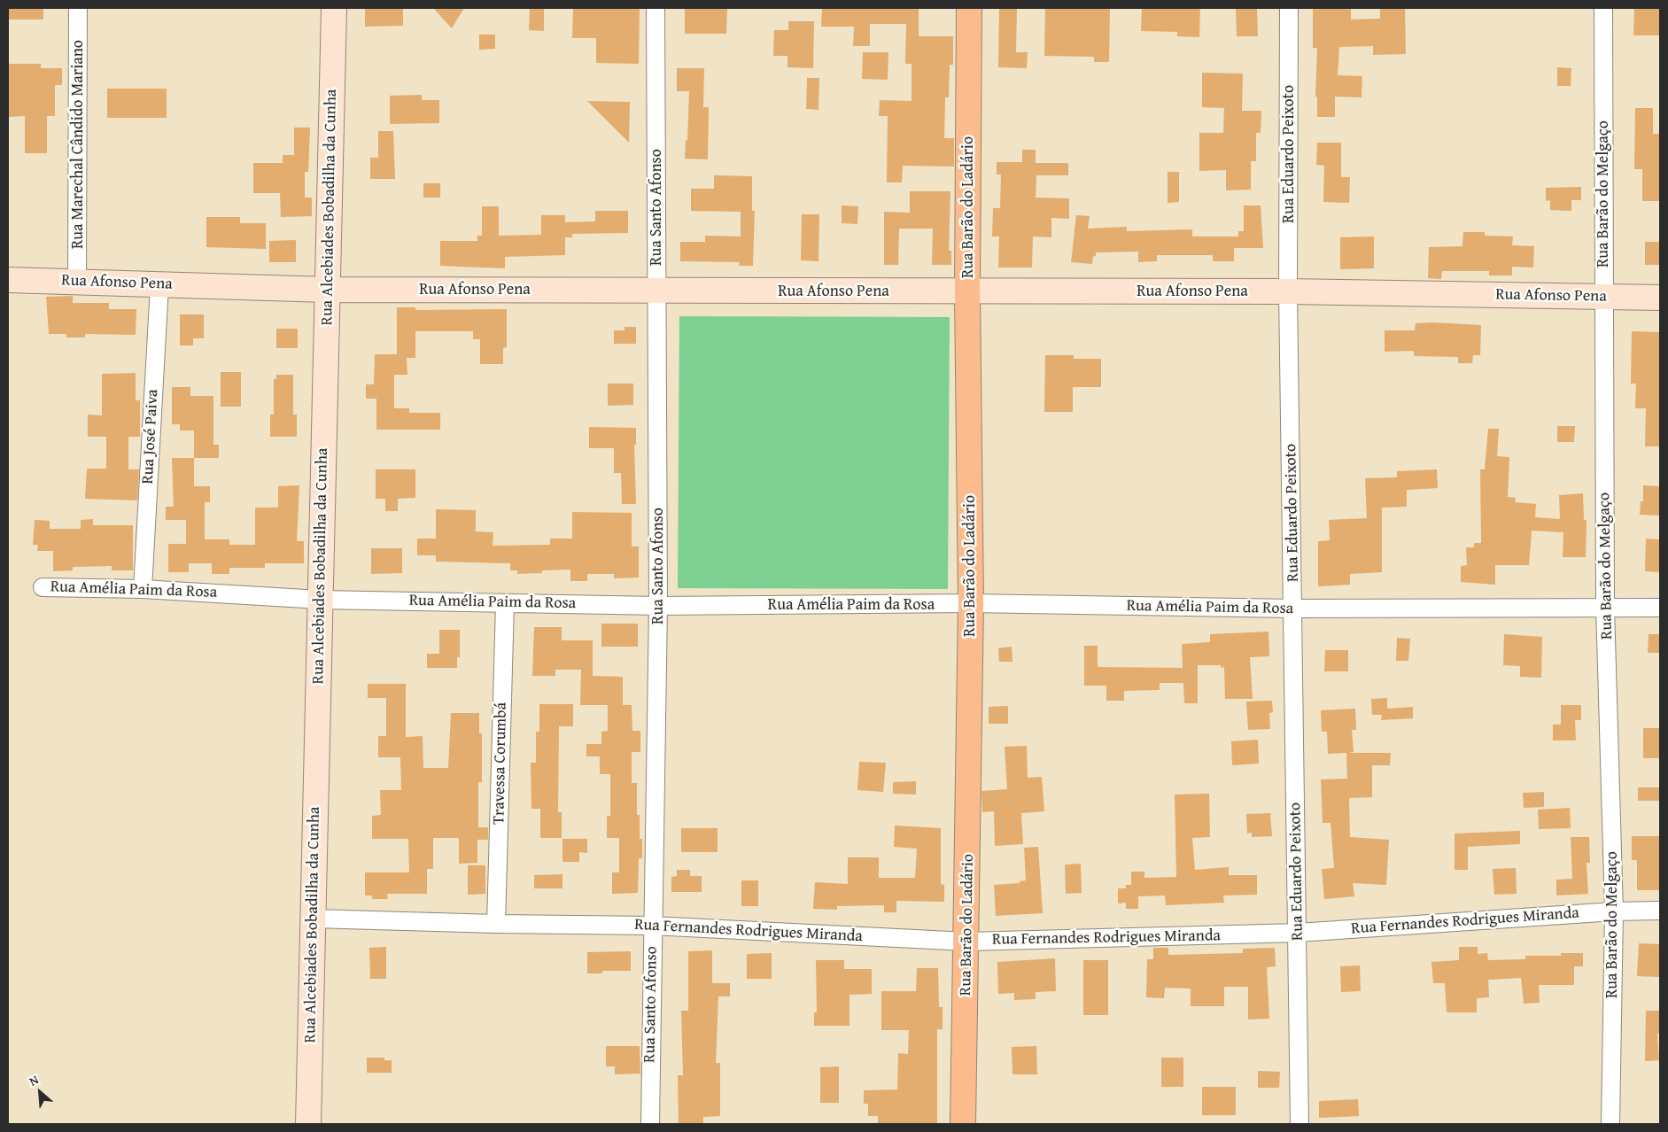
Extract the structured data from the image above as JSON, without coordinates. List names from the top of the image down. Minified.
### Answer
{"streets":{"main road":["Rua Barão do Ladário"],"street":["Rua Marechal Cândido Mariano","Rua Eduardo Peixoto","Rua Barão do Melgaço","Rua Alcebiades Bobadilha da Cunha","Rua Santo Afonso","Rua Afonso Pena","Rua José Paiva","Rua Amélia Paim da Rosa","Travessa Corumbá","Rua Fernandes Rodrigues Miranda"]},"crossings":[["Rua Marechal Cândido Mariano","Rua Afonso Pena"],["Rua Eduardo Peixoto","Rua Afonso Pena"],["Rua Eduardo Peixoto","Rua Amélia Paim da Rosa"],["Rua Eduardo Peixoto","Rua Fernandes Rodrigues Miranda"],["Rua Barão do Melgaço","Rua Afonso Pena"],["Rua Barão do Melgaço","Rua Amélia Paim da Rosa"],["Rua Barão do Melgaço","Rua Fernandes Rodrigues Miranda"],["Rua Alcebiades Bobadilha da Cunha","Rua Afonso Pena"],["Rua Alcebiades Bobadilha da Cunha","Rua Amélia Paim da Rosa"],["Rua Alcebiades Bobadilha da Cunha","Rua Fernandes Rodrigues Miranda"],["Rua Santo Afonso","Rua Afonso Pena"],["Rua Santo Afonso","Rua Amélia Paim da Rosa"],["Rua Santo Afonso","Rua Fernandes Rodrigues Miranda"],["Rua Barão do Ladário","Rua Afonso Pena"],["Rua Barão do Ladário","Rua Amélia Paim da Rosa"],["Rua Barão do Ladário","Rua Fernandes Rodrigues Miranda"],["Rua Afonso Pena","Rua José Paiva"],["Rua José Paiva","Rua Amélia Paim da Rosa"],["Rua Amélia Paim da Rosa","Travessa Corumbá"],["Travessa Corumbá","Rua Fernandes Rodrigues Miranda"]],"north":"top left"}
